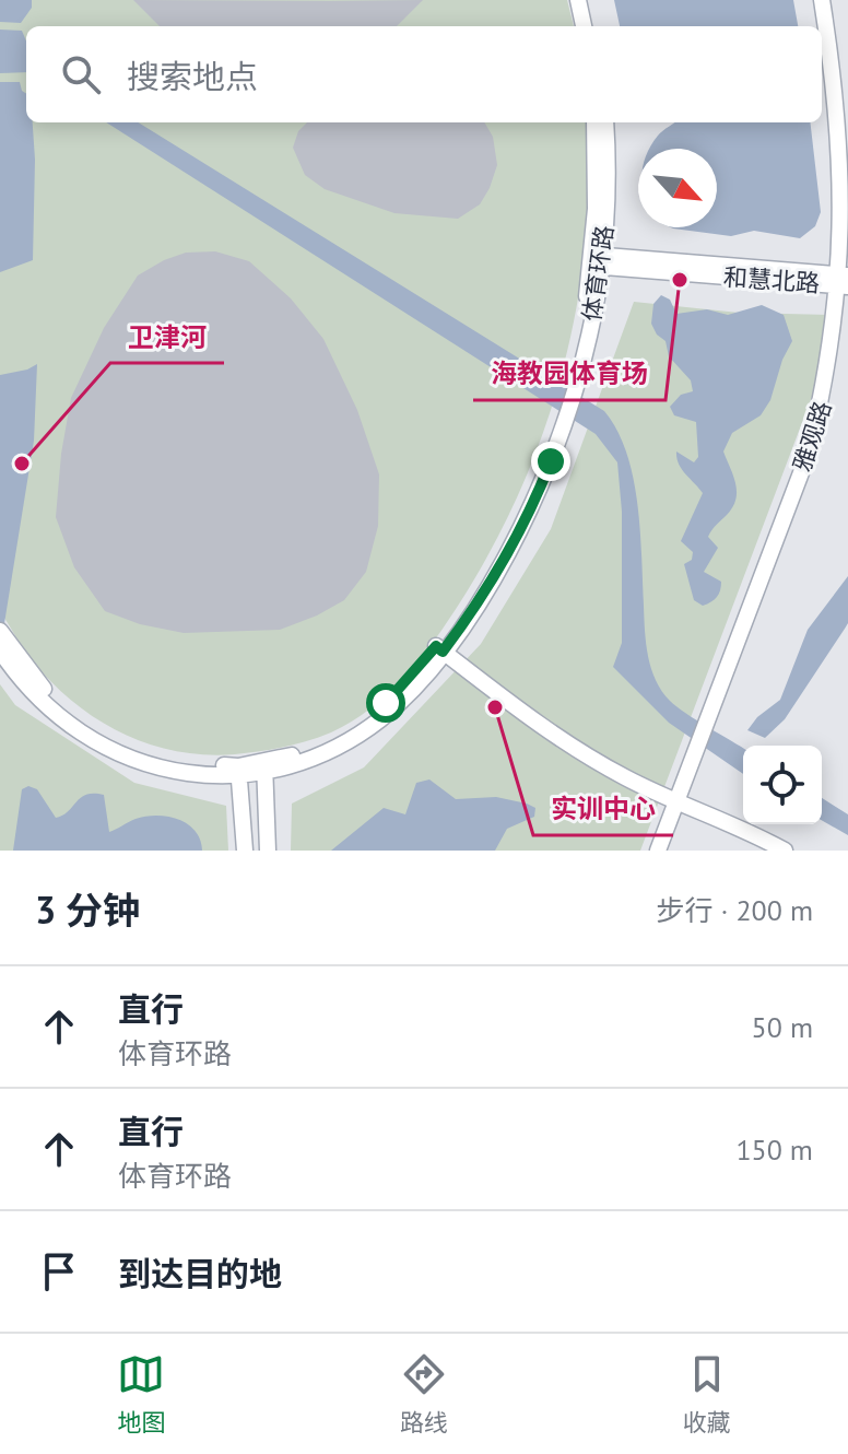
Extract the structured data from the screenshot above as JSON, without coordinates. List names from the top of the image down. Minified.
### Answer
{"streets":{"main road":["体育环路","和慧北路","雅观路"]},"crossings":[["体育环路","和慧北路"],["和慧北路","雅观路"]],"places":["海教园体育场","卫津河","实训中心"],"north":"bottom right","page":{"search":"搜索地点","heading":["3 分钟","步行 · 200 m"],"list":[["直行","体育环路","50 m"],["直行","体育环路","150 m"],"到达目的地"],"nav":["地图","路线","收藏"]}}
